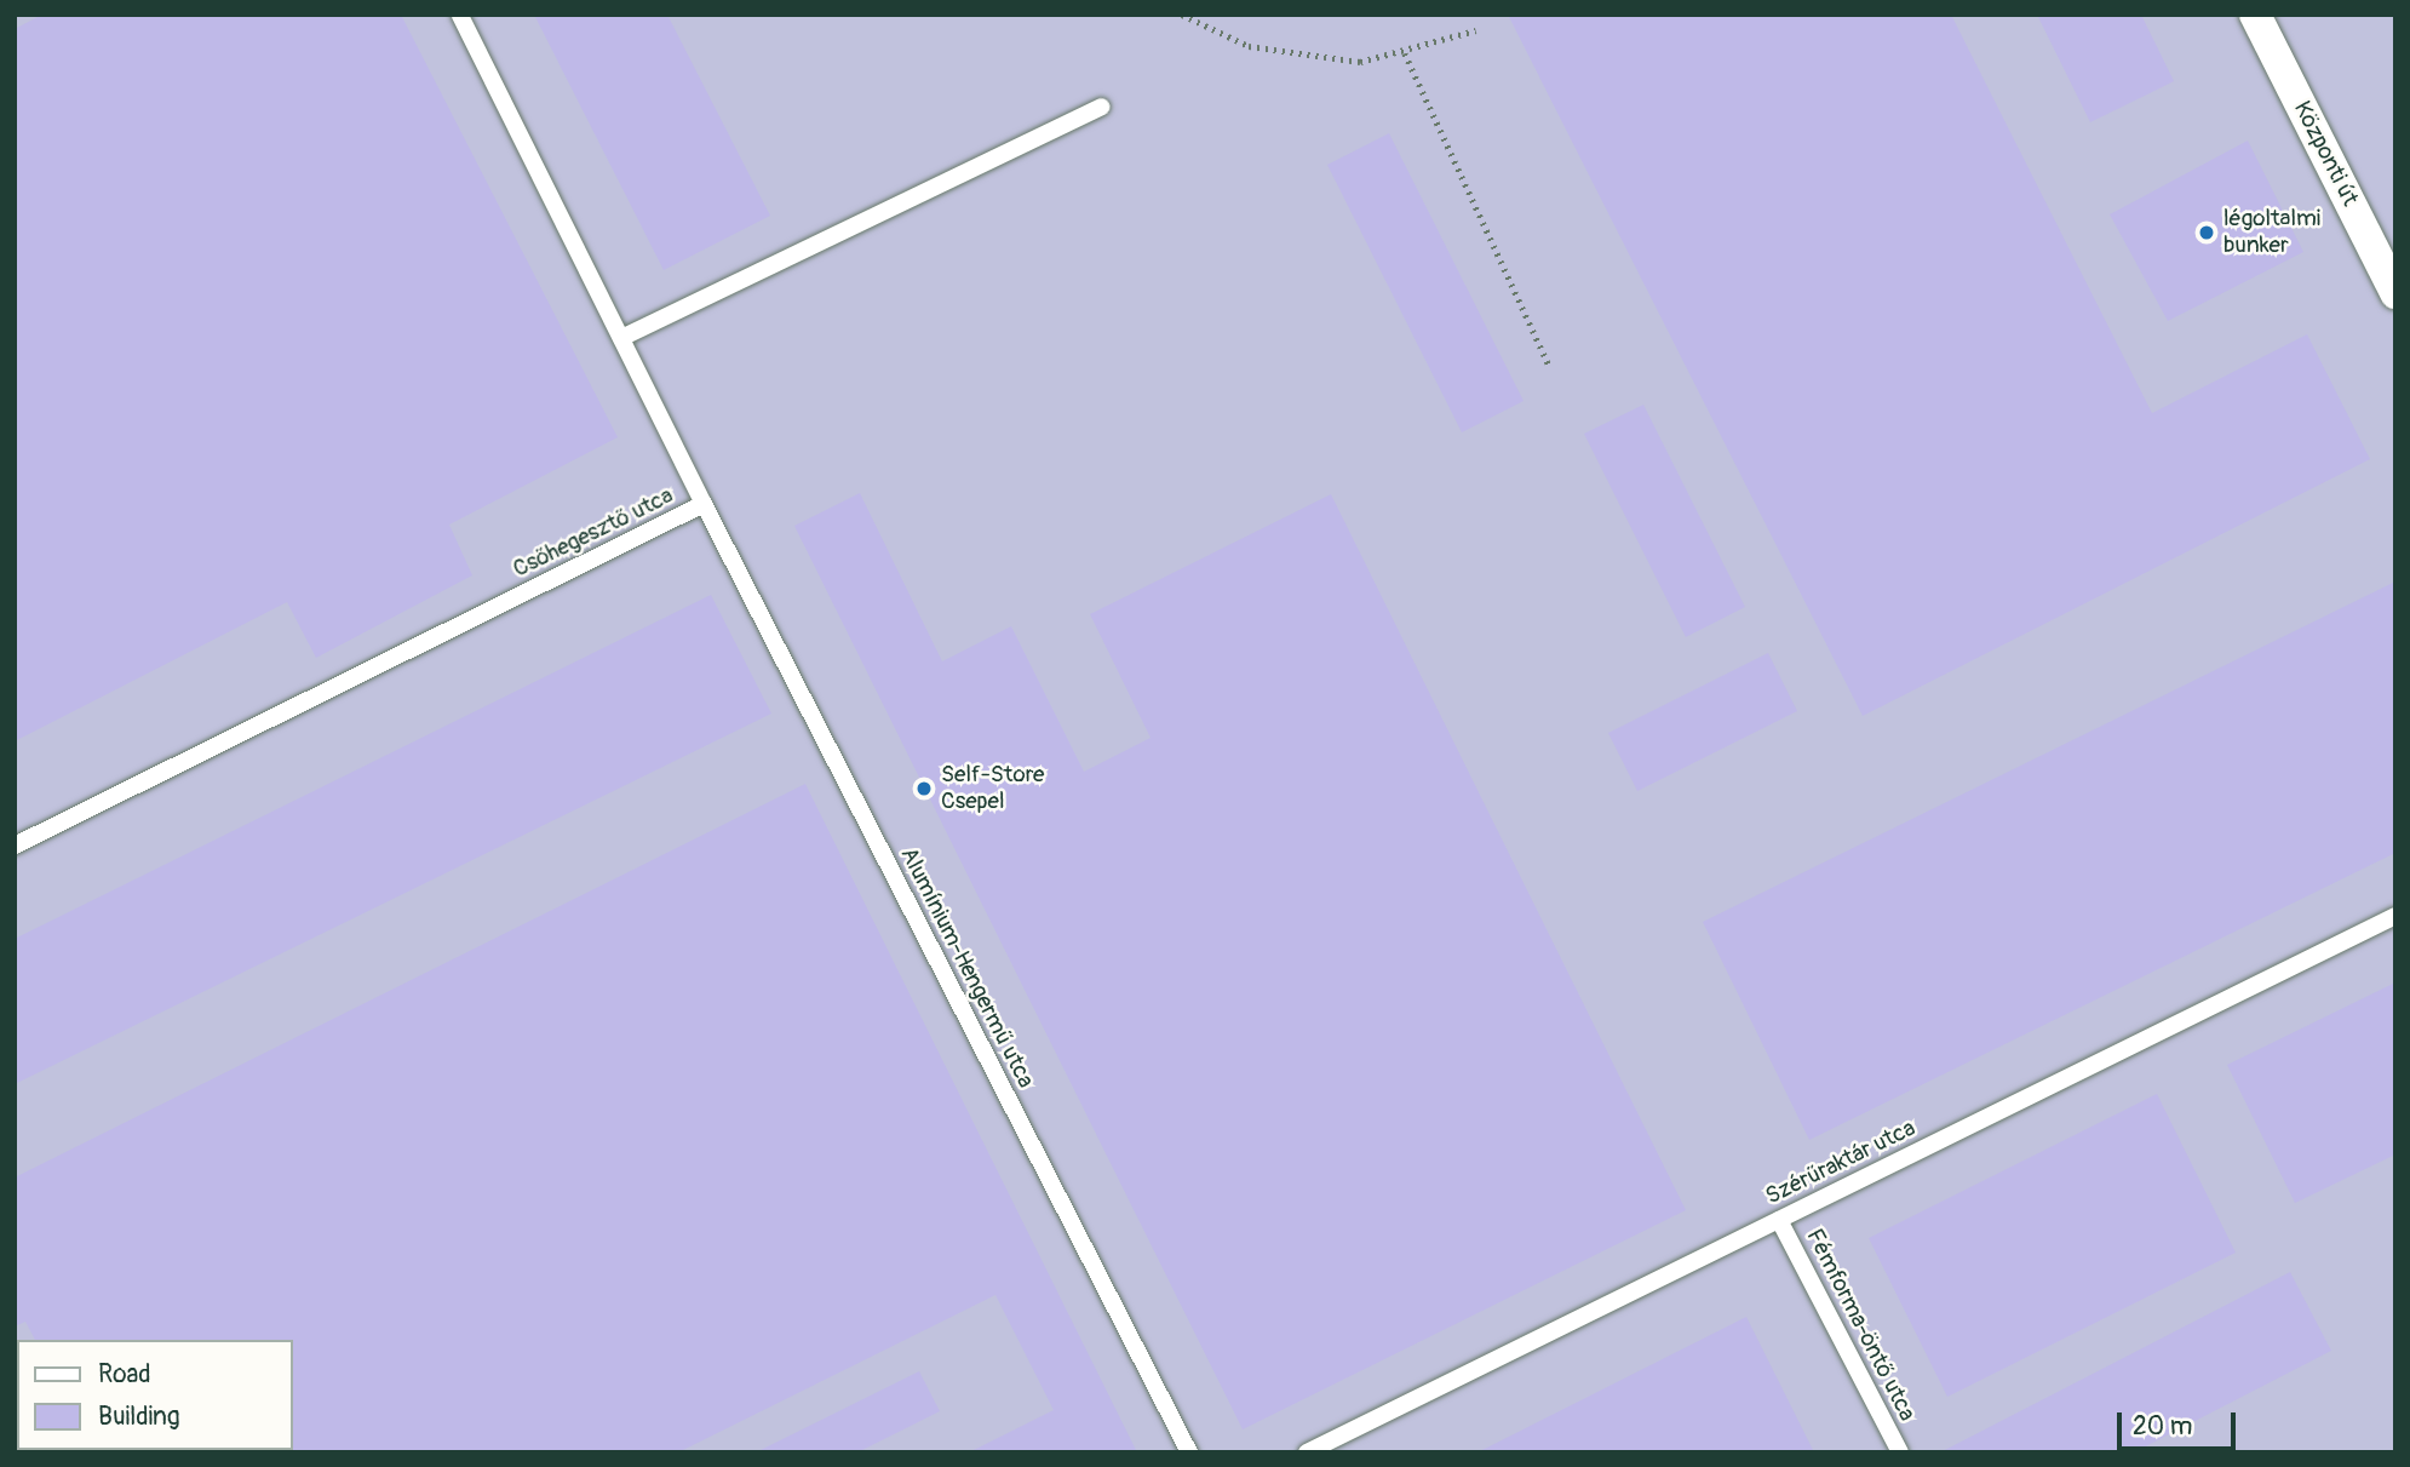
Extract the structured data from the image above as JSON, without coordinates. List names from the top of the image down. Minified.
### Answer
{"streets":{"street":["Központi út"],"lane":["Csőhegesztő utca","Alumínium-Hengermű utca","Szérűraktár utca","Fémforma-öntő utca"]},"crossings":[["Csőhegesztő utca","Alumínium-Hengermű utca"],["Szérűraktár utca","Fémforma-öntő utca"]],"places":["légoltalmi bunker","Self-Store Csepel"],"legend":["Road","Building"],"scale_bar":"20 m"}
